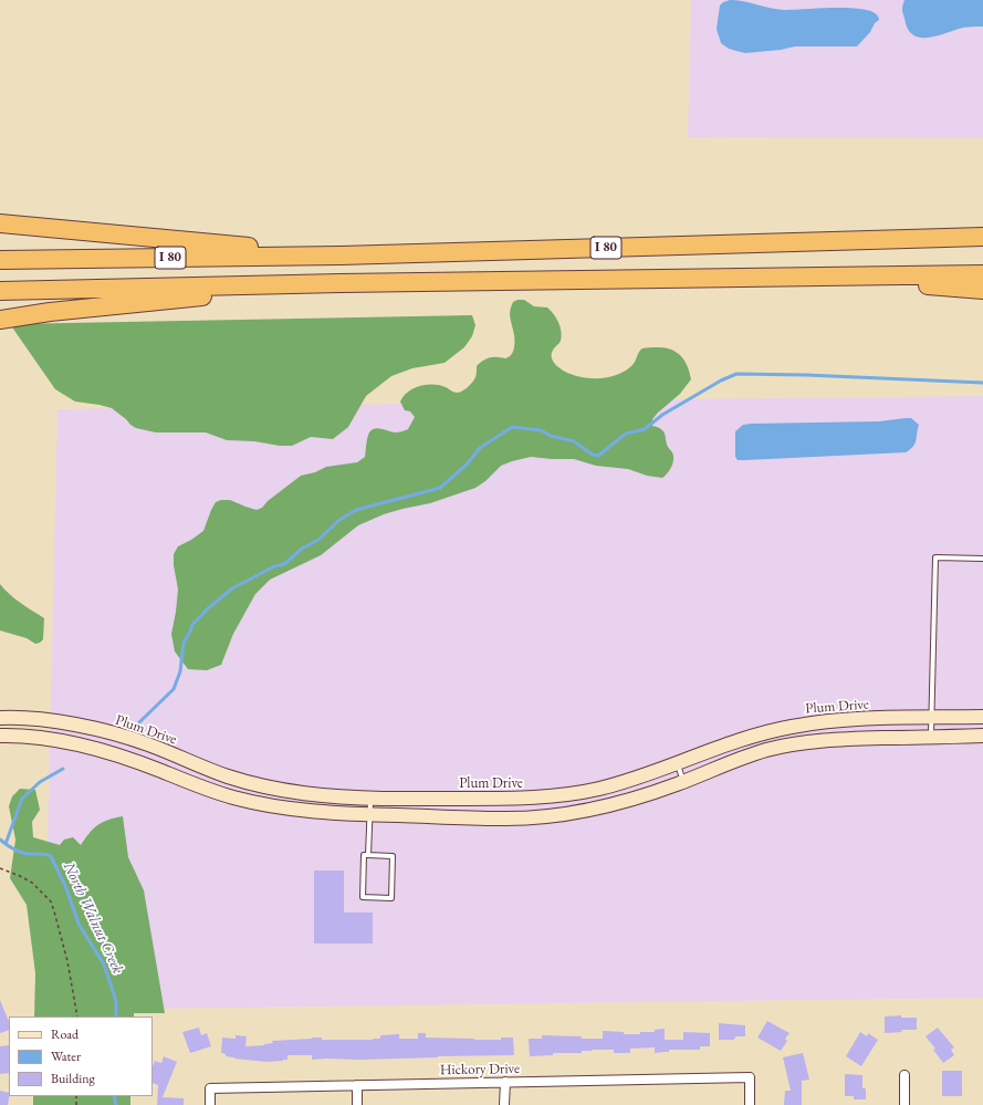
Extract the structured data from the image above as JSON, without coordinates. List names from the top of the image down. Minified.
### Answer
{"streets":{"highway":["I 80"],"street":["Plum Drive","Hickory Drive"]},"water":["North Walnut Creek"],"legend":["Road","Water","Building"]}
